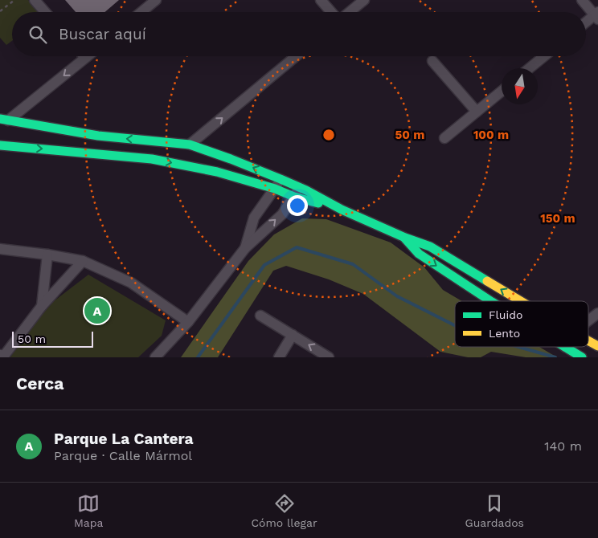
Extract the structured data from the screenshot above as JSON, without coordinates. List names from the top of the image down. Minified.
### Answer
{"legend":["Fluido","Lento"],"scale_bar":"50 m","north":"bottom","page":{"search":"Buscar aquí","pins":"A","scale":"50 m","heading":"Cerca","list":[{"mark":"A","name":"Parque La Cantera","note":"Parque · Calle Mármol","value":"140 m"}],"nav":["Mapa","Cómo llegar","Guardados"]},"rings":["50 m","100 m","150 m"]}
